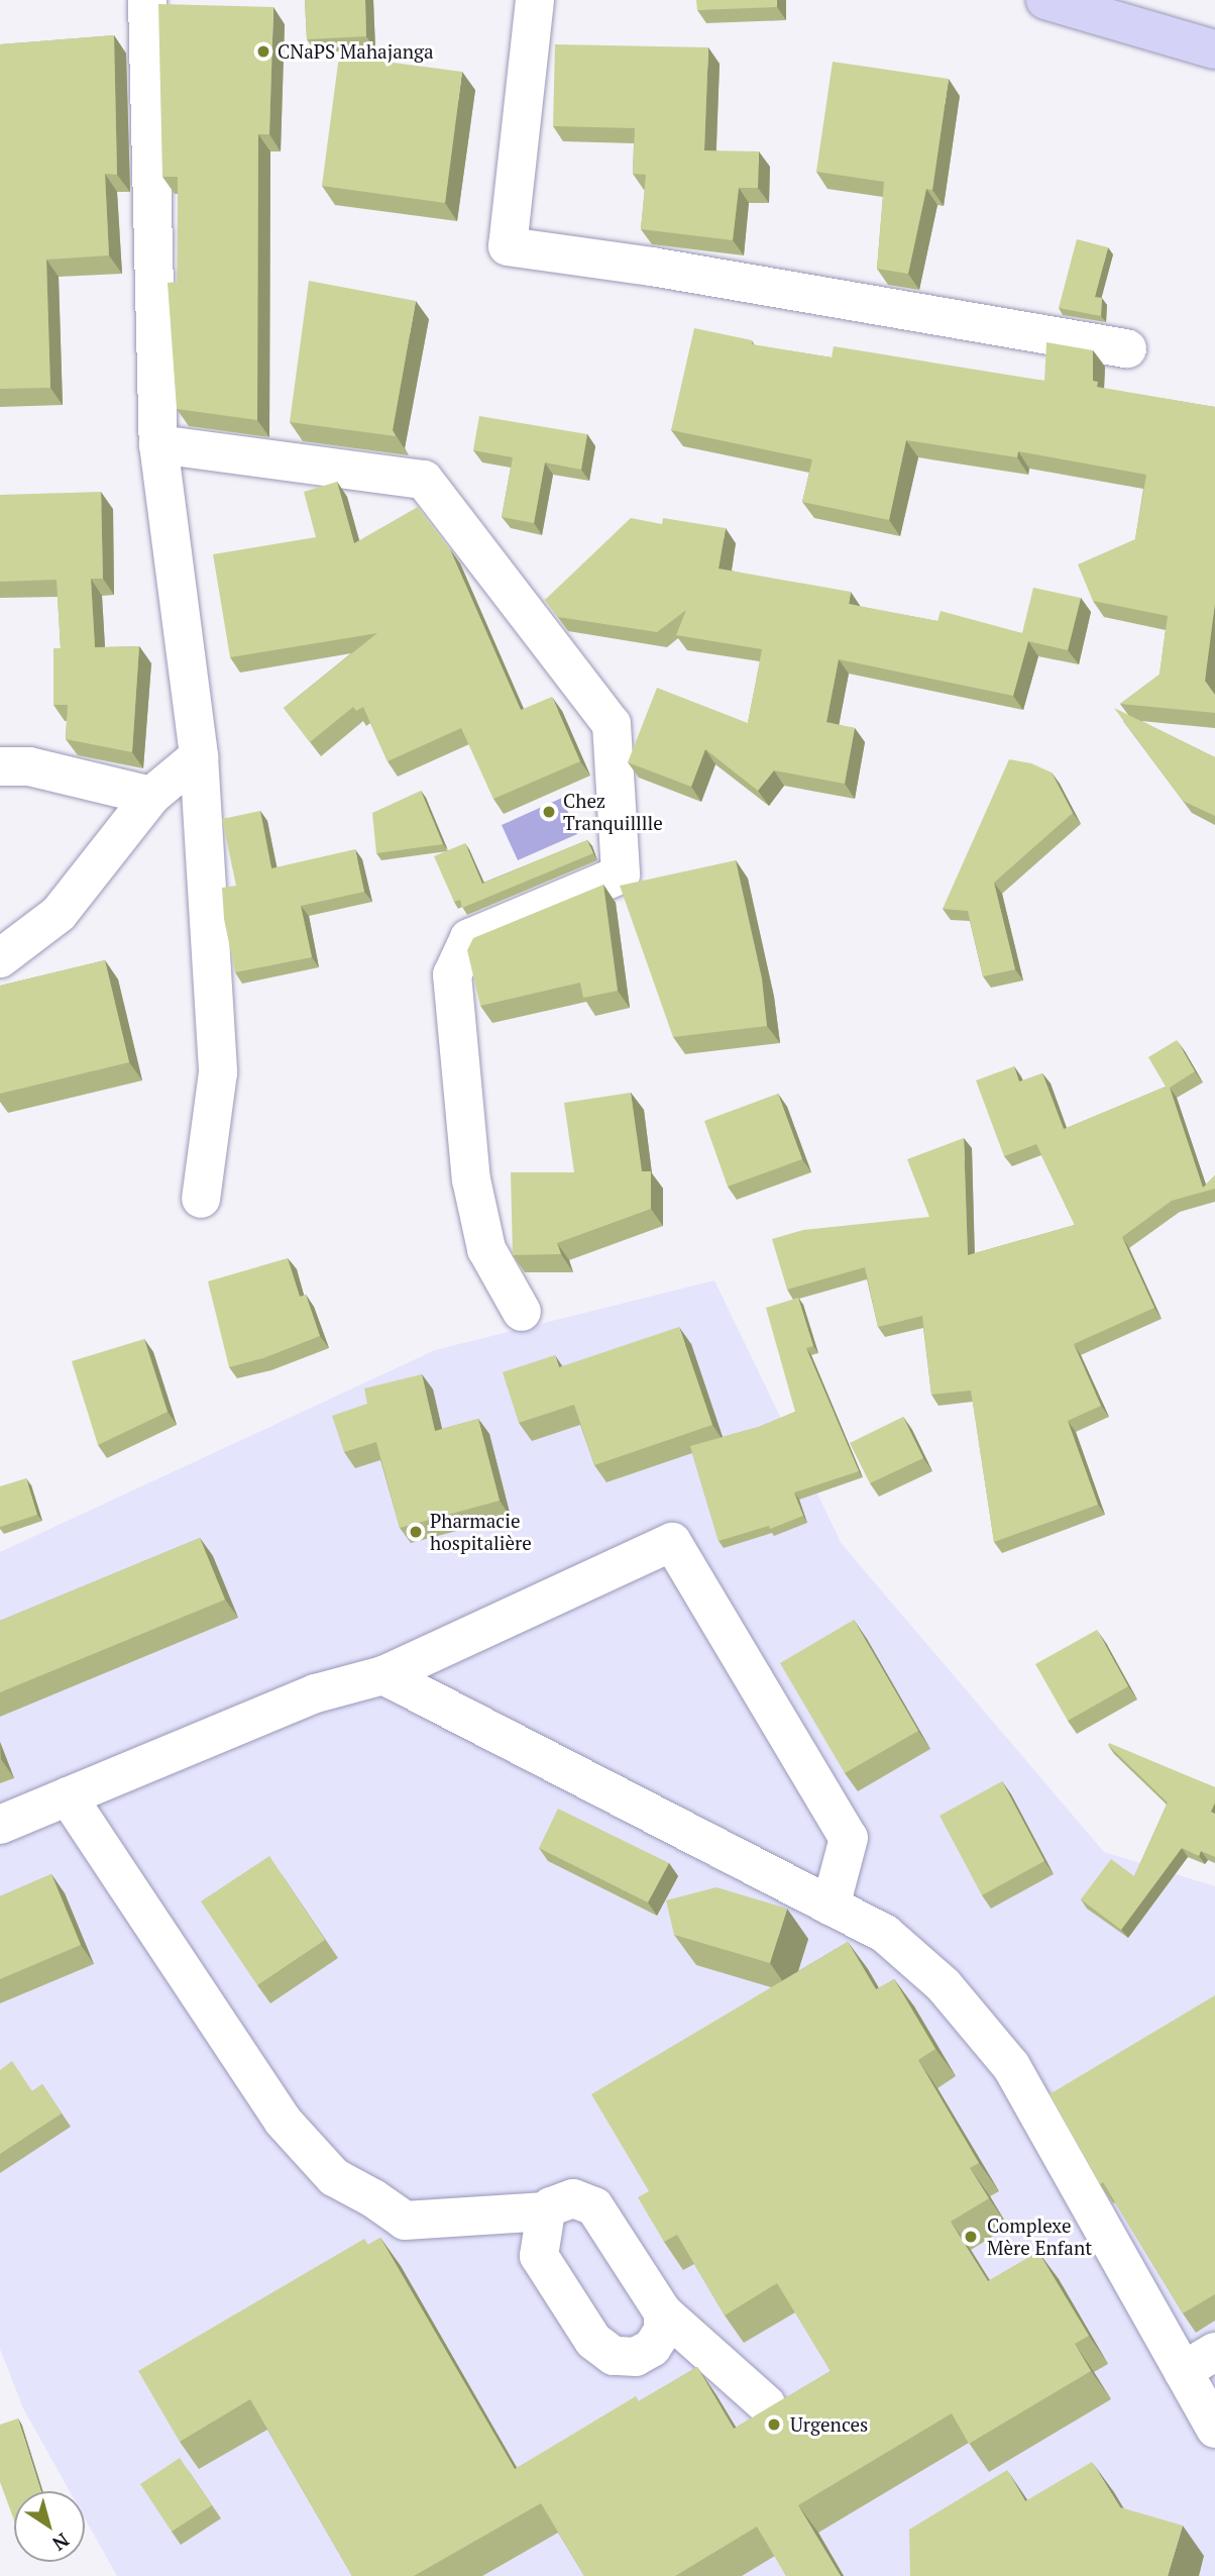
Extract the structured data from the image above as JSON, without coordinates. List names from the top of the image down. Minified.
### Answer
{"places":["CNaPS Mahajanga","Chez Tranquilllle","Pharmacie hospitalière","Complexe Mère Enfant","Urgences"],"north":"bottom right"}
